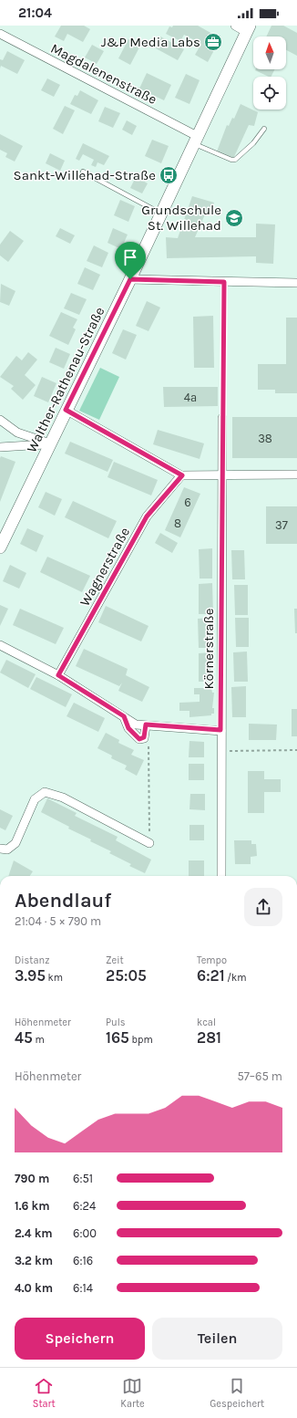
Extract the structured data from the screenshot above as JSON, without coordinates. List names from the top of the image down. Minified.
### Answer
{"streets":{"street":["Magdalenenstraße","Walther-Rathenau-Straße","Wagnerstraße","Körnerstraße"]},"crossings":[["Magdalenenstraße","Walther-Rathenau-Straße"]],"places":{"office":["J&P Media Labs"],"bus stop":["Sankt-Willehad-Straße"],"school or university":["Grundschule St. Willehad"]},"house_numbers":["4a","38","6","8","37"],"north":"top","page":{"status":"21:04","heading":["Abendlauf","21:04 · 5 × 790 m"],"stats":[["Distanz","3.95 km"],["Zeit","25:05"],["Tempo","6:21 /km"],["Höhenmeter","45 m"],["Puls","165 bpm"],["kcal","281"]],"chart":["Höhenmeter","57–65 m"],"list":[{"name":"790 m","note":"6:51"},{"name":"1.6 km","note":"6:24"},{"name":"2.4 km","note":"6:00"},{"name":"3.2 km","note":"6:16"},{"name":"4.0 km","note":"6:14"}],"buttons":["Speichern","Teilen"],"tabs":["Start","Karte","Gespeichert"]}}
